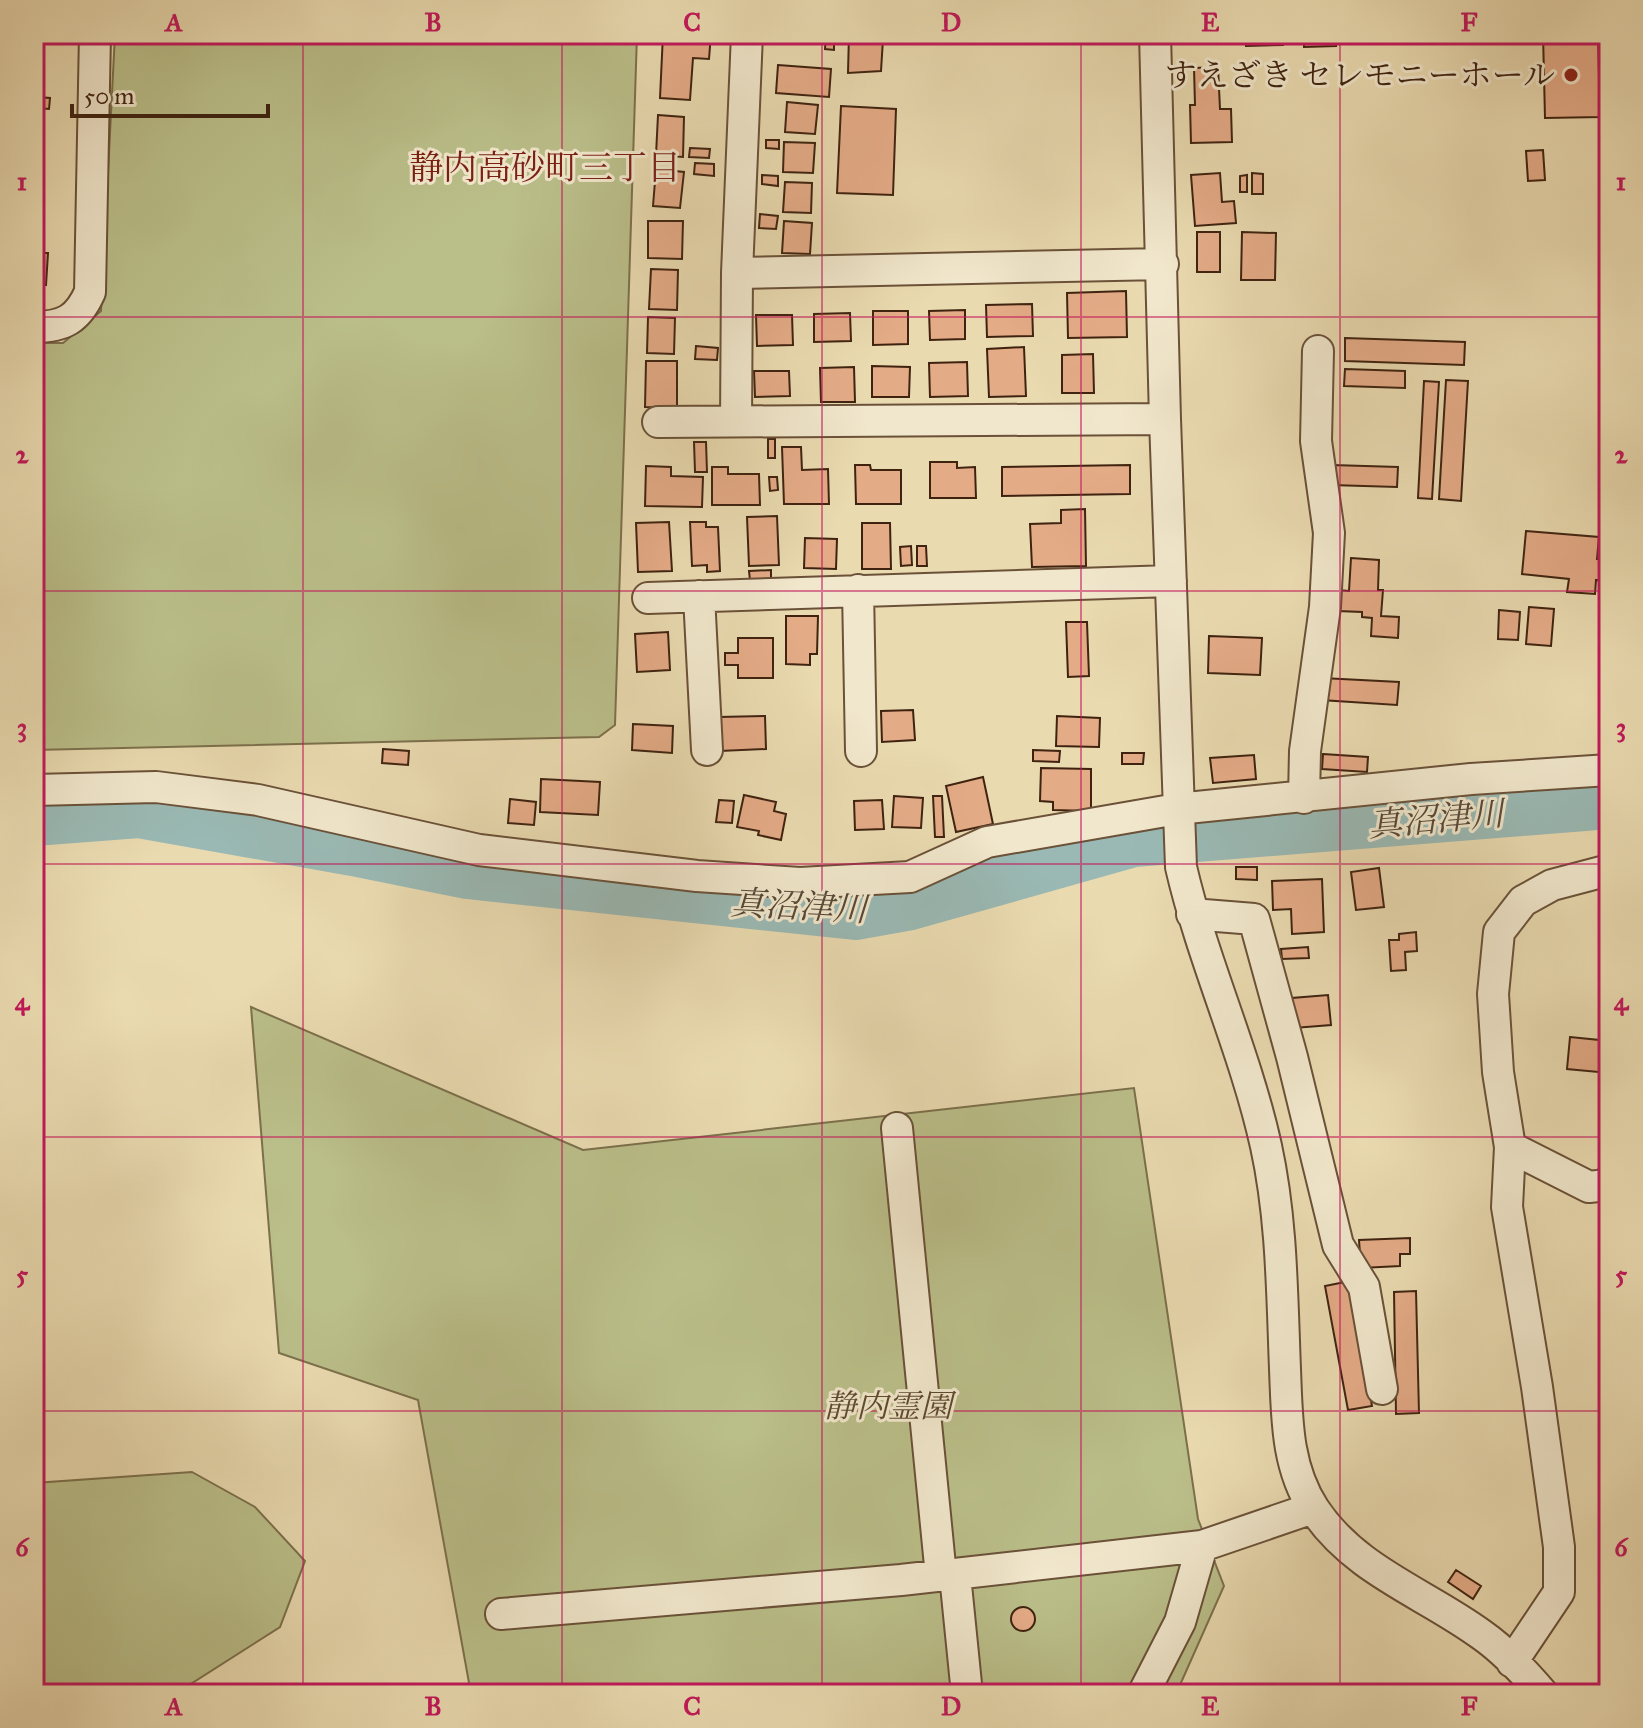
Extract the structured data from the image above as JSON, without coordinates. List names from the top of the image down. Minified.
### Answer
{"districts":["静内高砂町三丁目"],"water":["真沼津川"],"parks":["静内霊園"],"places":["すえざき セレモニーホール"],"scale_bar":"50 m","grid":{"columns":["A","B","C","D","E","F"],"rows":["1","2","3","4","5","6"]}}
